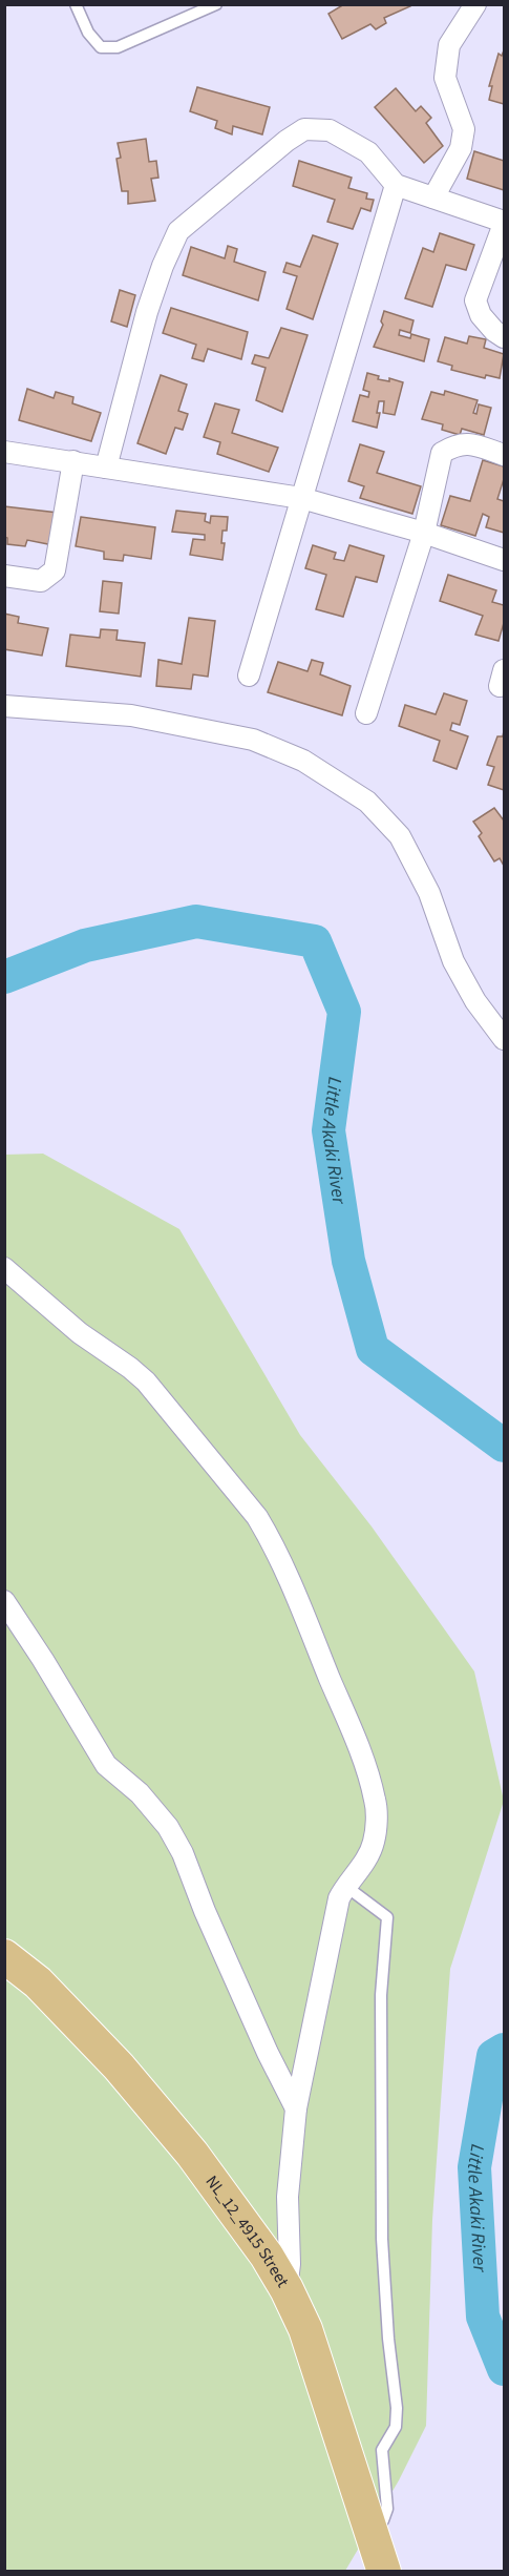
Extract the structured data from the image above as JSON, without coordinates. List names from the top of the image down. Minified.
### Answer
{"streets":{"main road":["NL_12_4915 Street"]},"water":["Little Akaki River"]}
